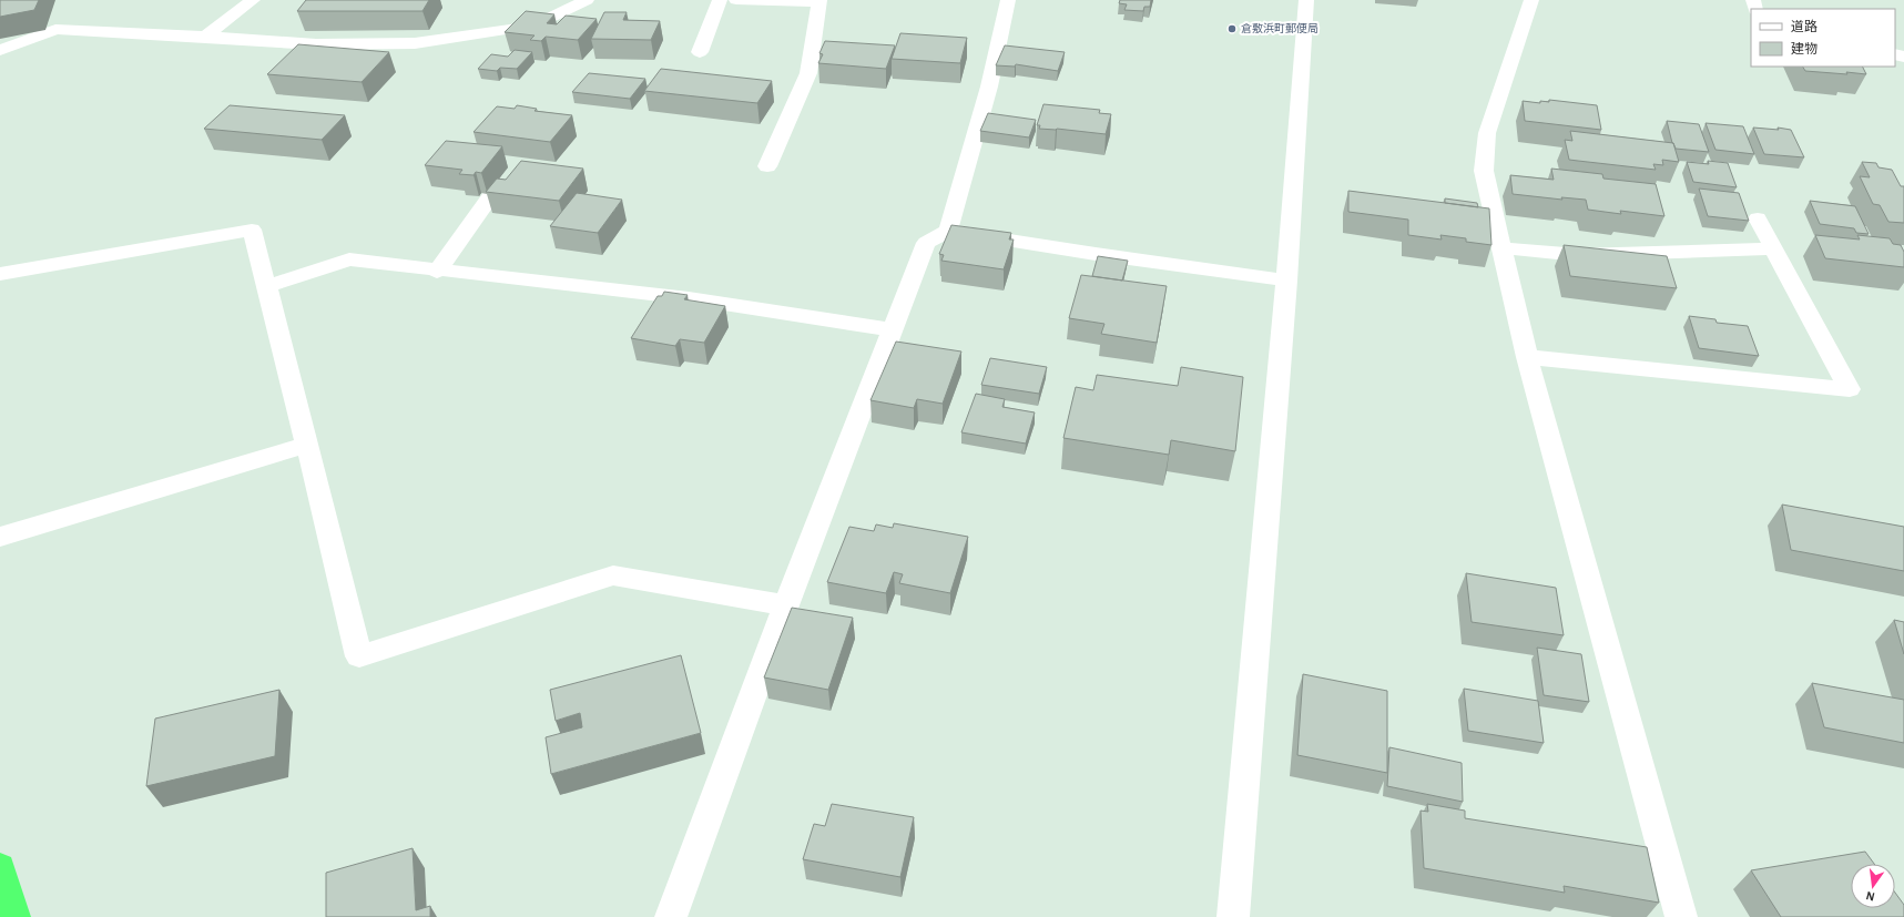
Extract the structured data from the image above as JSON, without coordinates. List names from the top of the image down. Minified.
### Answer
{"places":["倉敷浜町郵便局"],"legend":["道路","建物"],"north":"bottom"}
